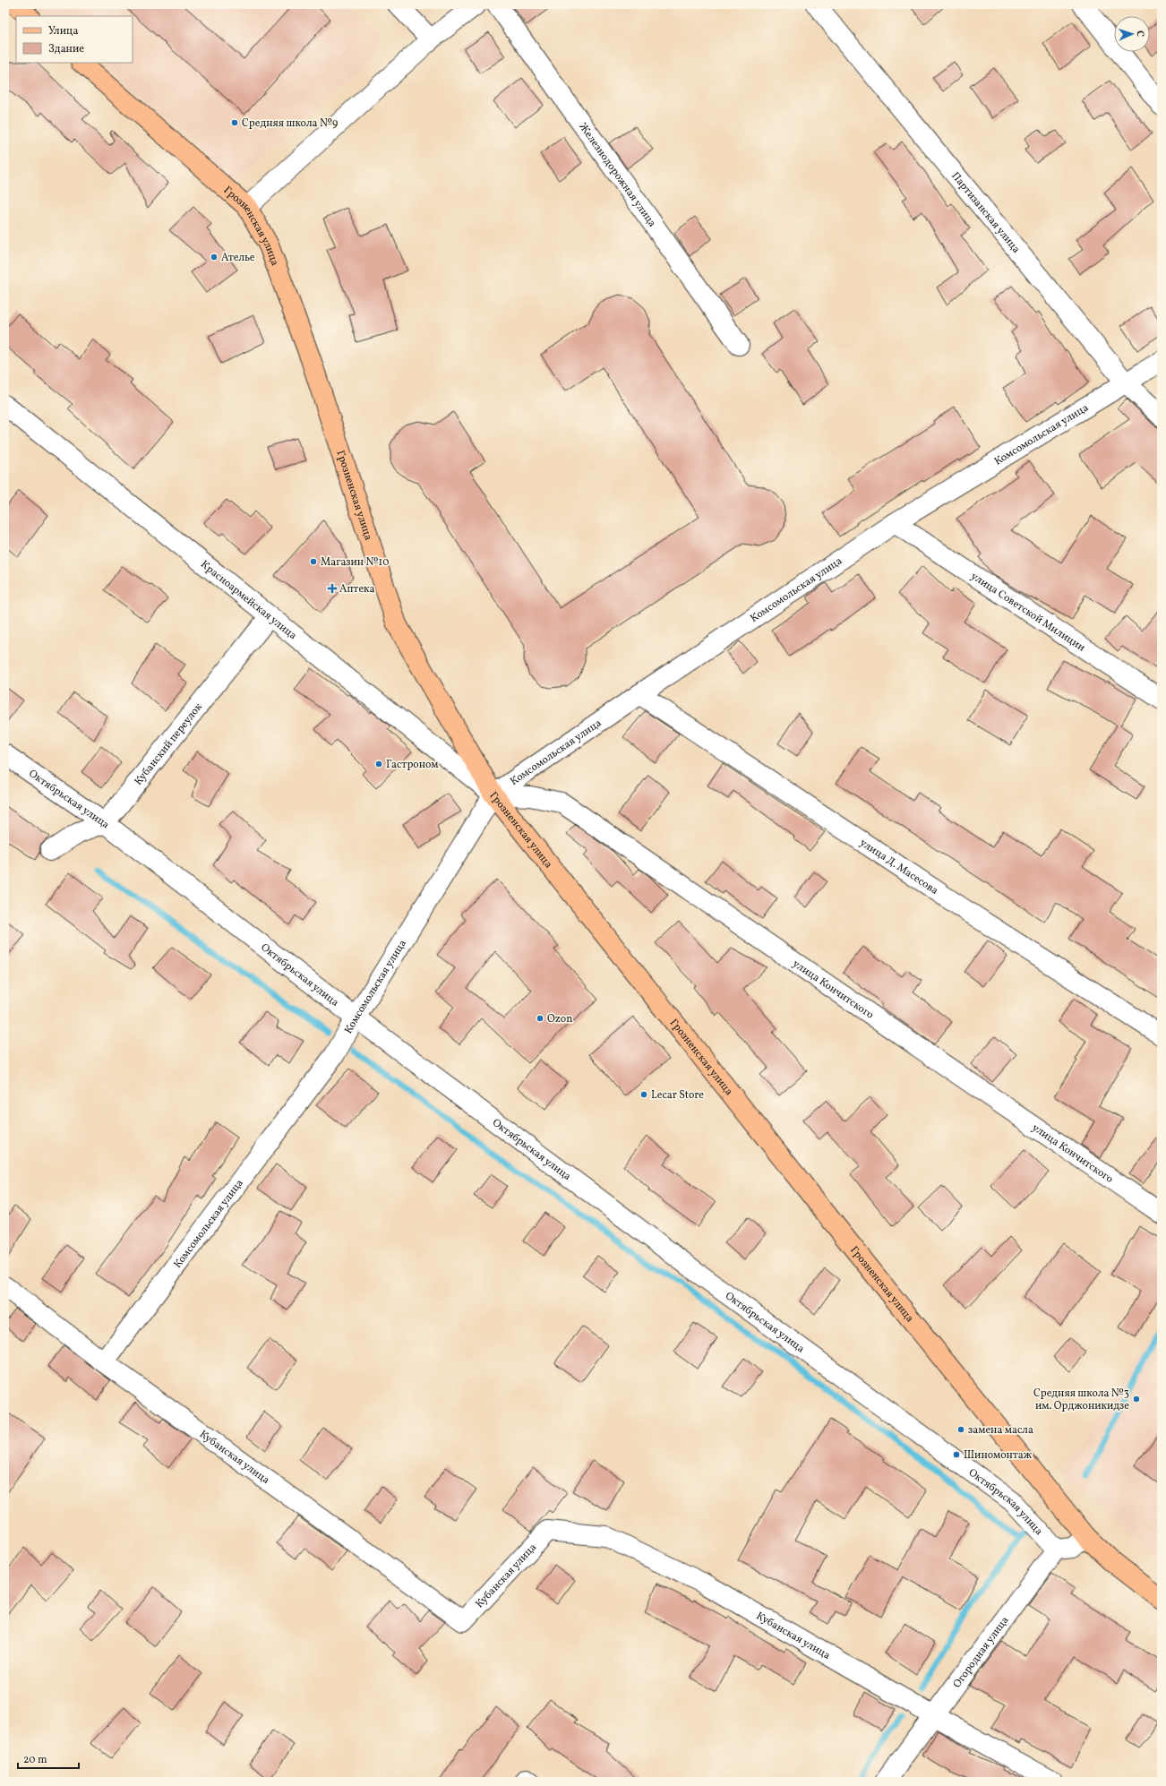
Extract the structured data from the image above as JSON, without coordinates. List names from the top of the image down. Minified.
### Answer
{"streets":{"main road":["Грозненская улица"],"street":["Железнодорожная улица","Партизанская улица","Комсомольская улица","Красноармейская улица","улица Советской Милиции","Кубанский переулок","Октябрьская улица","улица Д. Масесова","улица Кончитского","Кубанская улица","Огородная улица"]},"crossings":[["Партизанская улица","Комсомольская улица"],["Грозненская улица","Комсомольская улица"],["Грозненская улица","Красноармейская улица"],["Грозненская улица","улица Кончитского"],["Комсомольская улица","Красноармейская улица"],["Комсомольская улица","улица Советской Милиции"],["Комсомольская улица","Октябрьская улица"],["Комсомольская улица","улица Д. Масесова"],["Комсомольская улица","улица Кончитского"],["Комсомольская улица","Кубанская улица"],["Красноармейская улица","Кубанский переулок"],["Красноармейская улица","улица Кончитского"],["Кубанский переулок","Октябрьская улица"],["Октябрьская улица","Огородная улица"],["Кубанская улица","Огородная улица"]],"places":{"other":["Средняя школа №9","Ателье","Магазин №10","Гастроном","Ozon","Lecar Store","Средняя школа №3 им. Орджоникидзе","замена масла","Шиномонтаж"],"health":["Аптека"]},"legend":["Улица","Здание"],"scale_bar":"20 m","north":"right"}
